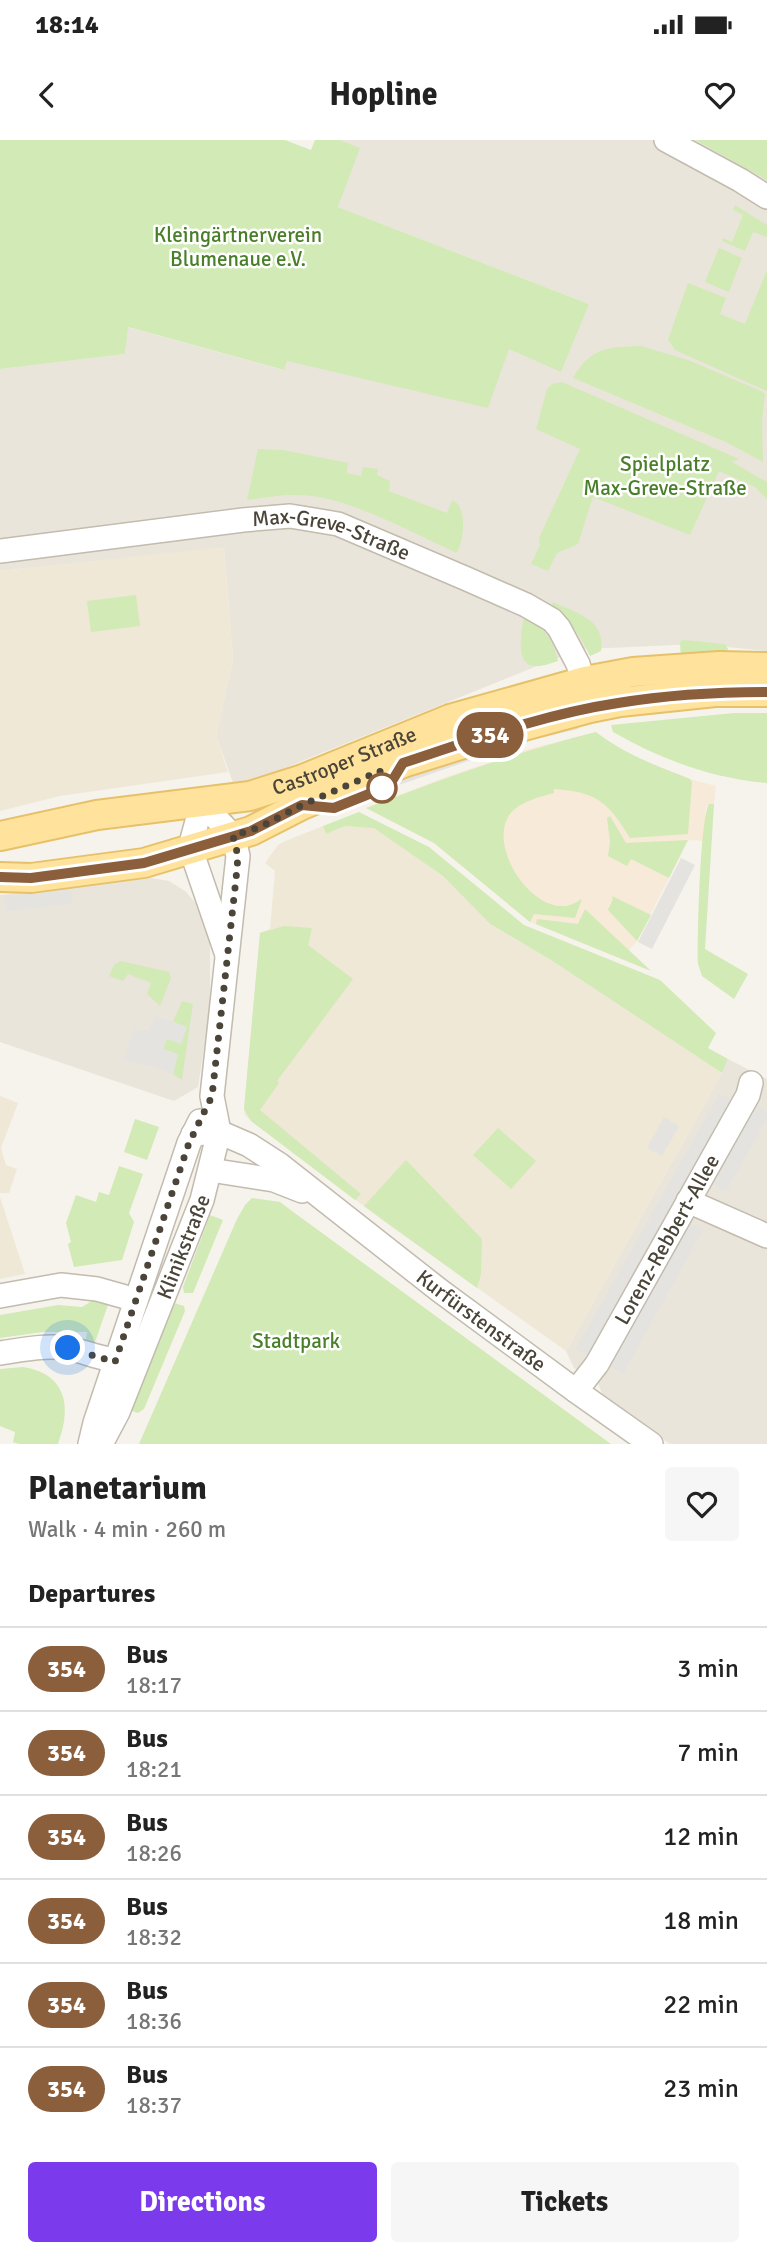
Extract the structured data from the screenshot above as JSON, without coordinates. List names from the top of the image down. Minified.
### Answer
{"streets":{"main road":["Castroper Straße"],"street":["Max-Greve-Straße","Lorenz-Rebbert-Allee","Klinikstraße","Kurfürstenstraße"]},"crossings":[["Max-Greve-Straße","Castroper Straße"],["Castroper Straße","Klinikstraße"],["Lorenz-Rebbert-Allee","Kurfürstenstraße"],["Klinikstraße","Kurfürstenstraße"]],"parks":["Kleingärtnerverein Blumenaue e.V.","Spielplatz Max-Greve-Straße","Stadtpark"],"lines":["bus line 354"],"page":{"status":"18:14","header":"Hopline","on_map":"354","heading":[["Planetarium","Walk · 4 min · 260 m"],"Departures"],"list":[{"mark":"354","name":"Bus","note":"18:17","value":"3 min"},{"mark":"354","name":"Bus","note":"18:21","value":"7 min"},{"mark":"354","name":"Bus","note":"18:26","value":"12 min"},{"mark":"354","name":"Bus","note":"18:32","value":"18 min"},{"mark":"354","name":"Bus","note":"18:36","value":"22 min"},{"mark":"354","name":"Bus","note":"18:37","value":"23 min"}],"buttons":["Directions","Tickets"]}}
